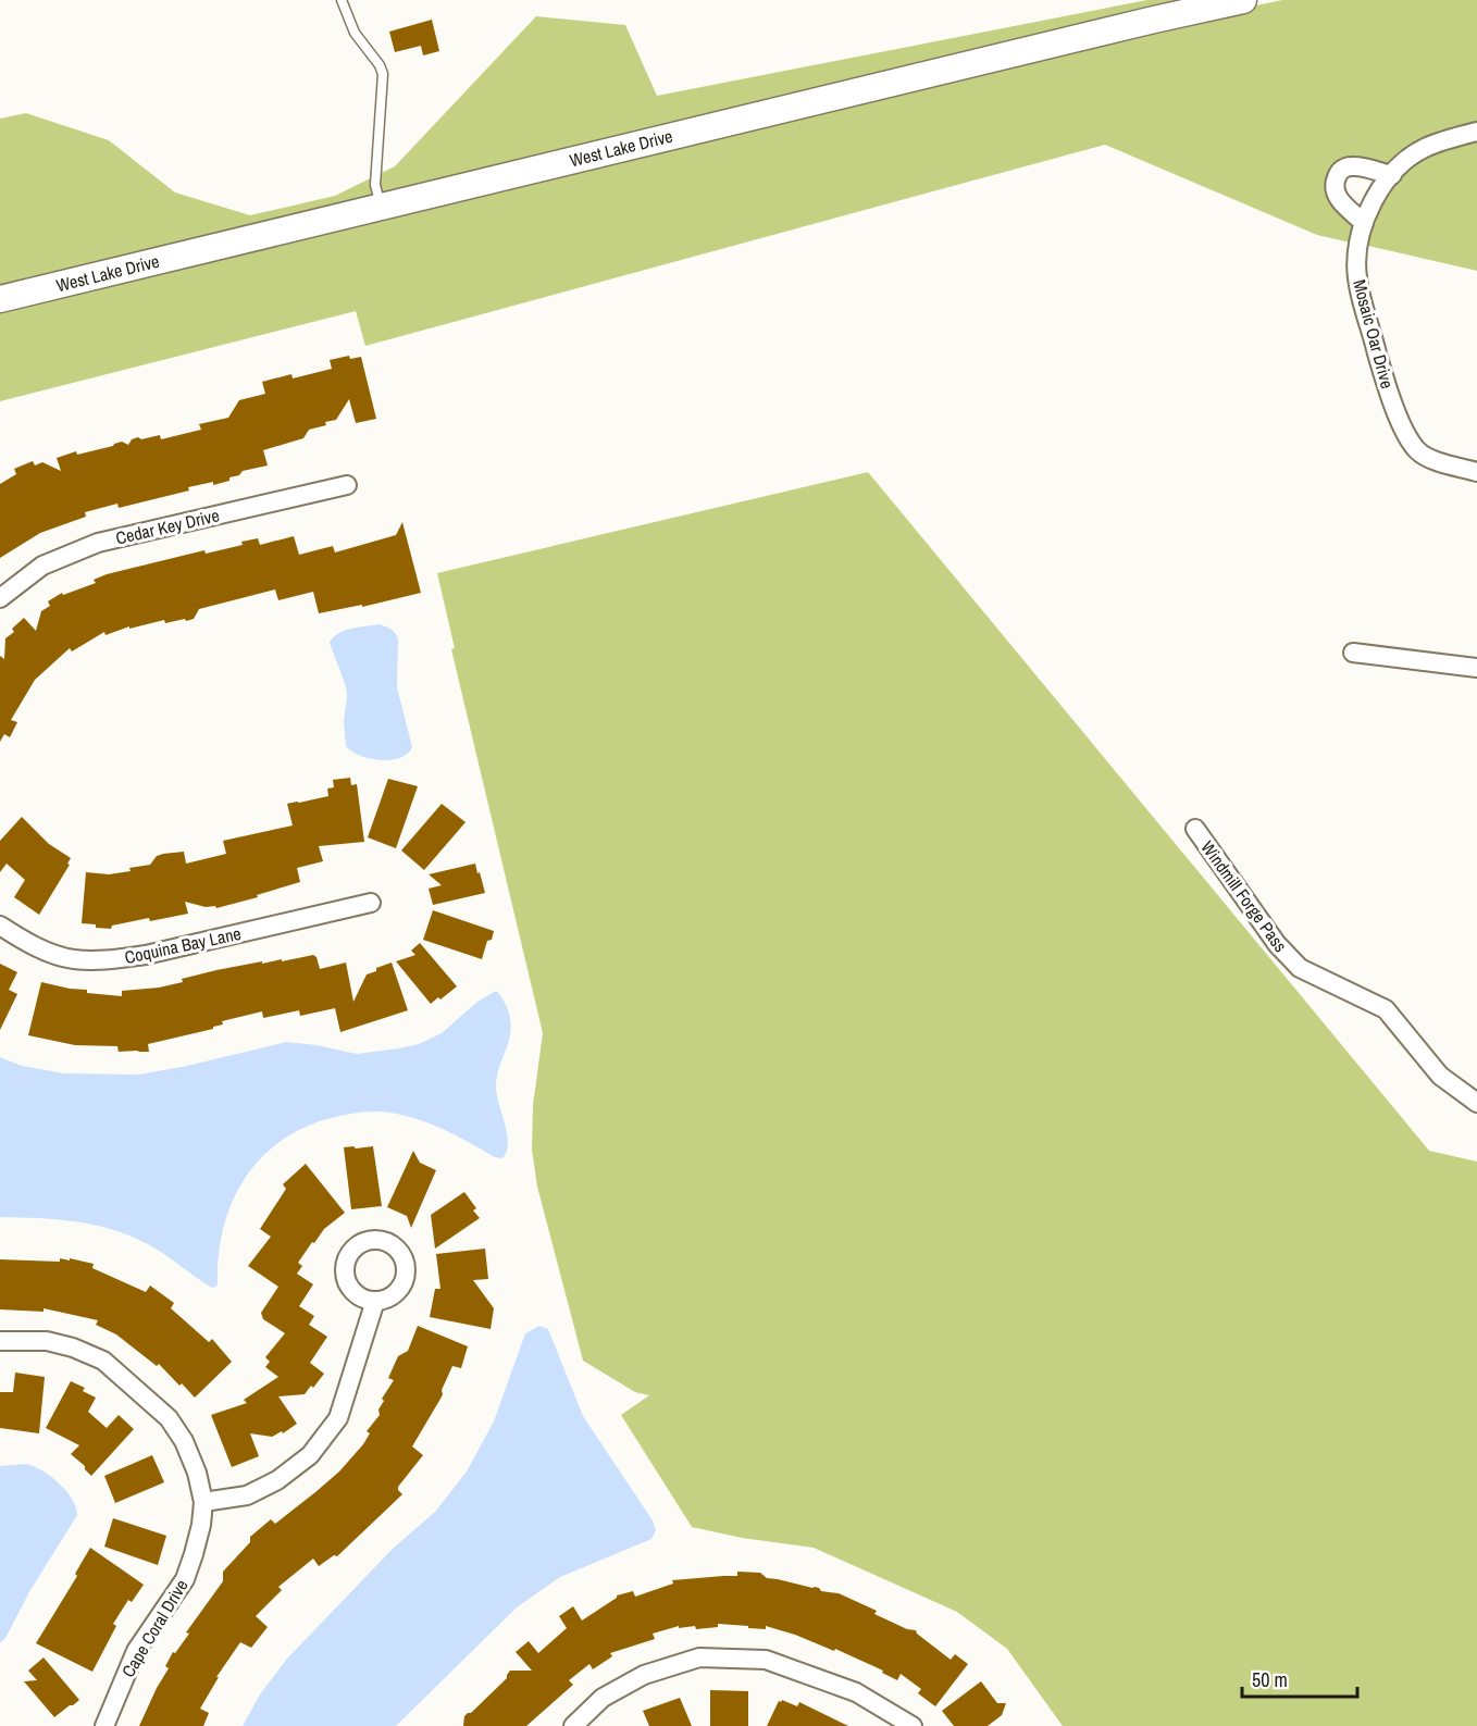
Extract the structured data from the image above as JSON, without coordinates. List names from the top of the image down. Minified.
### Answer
{"streets":{"street":["West Lake Drive","Mosaic Oar Drive","Cedar Key Drive","Windmill Forge Pass","Coquina Bay Lane","Cape Coral Drive"]},"scale_bar":"50 m"}
